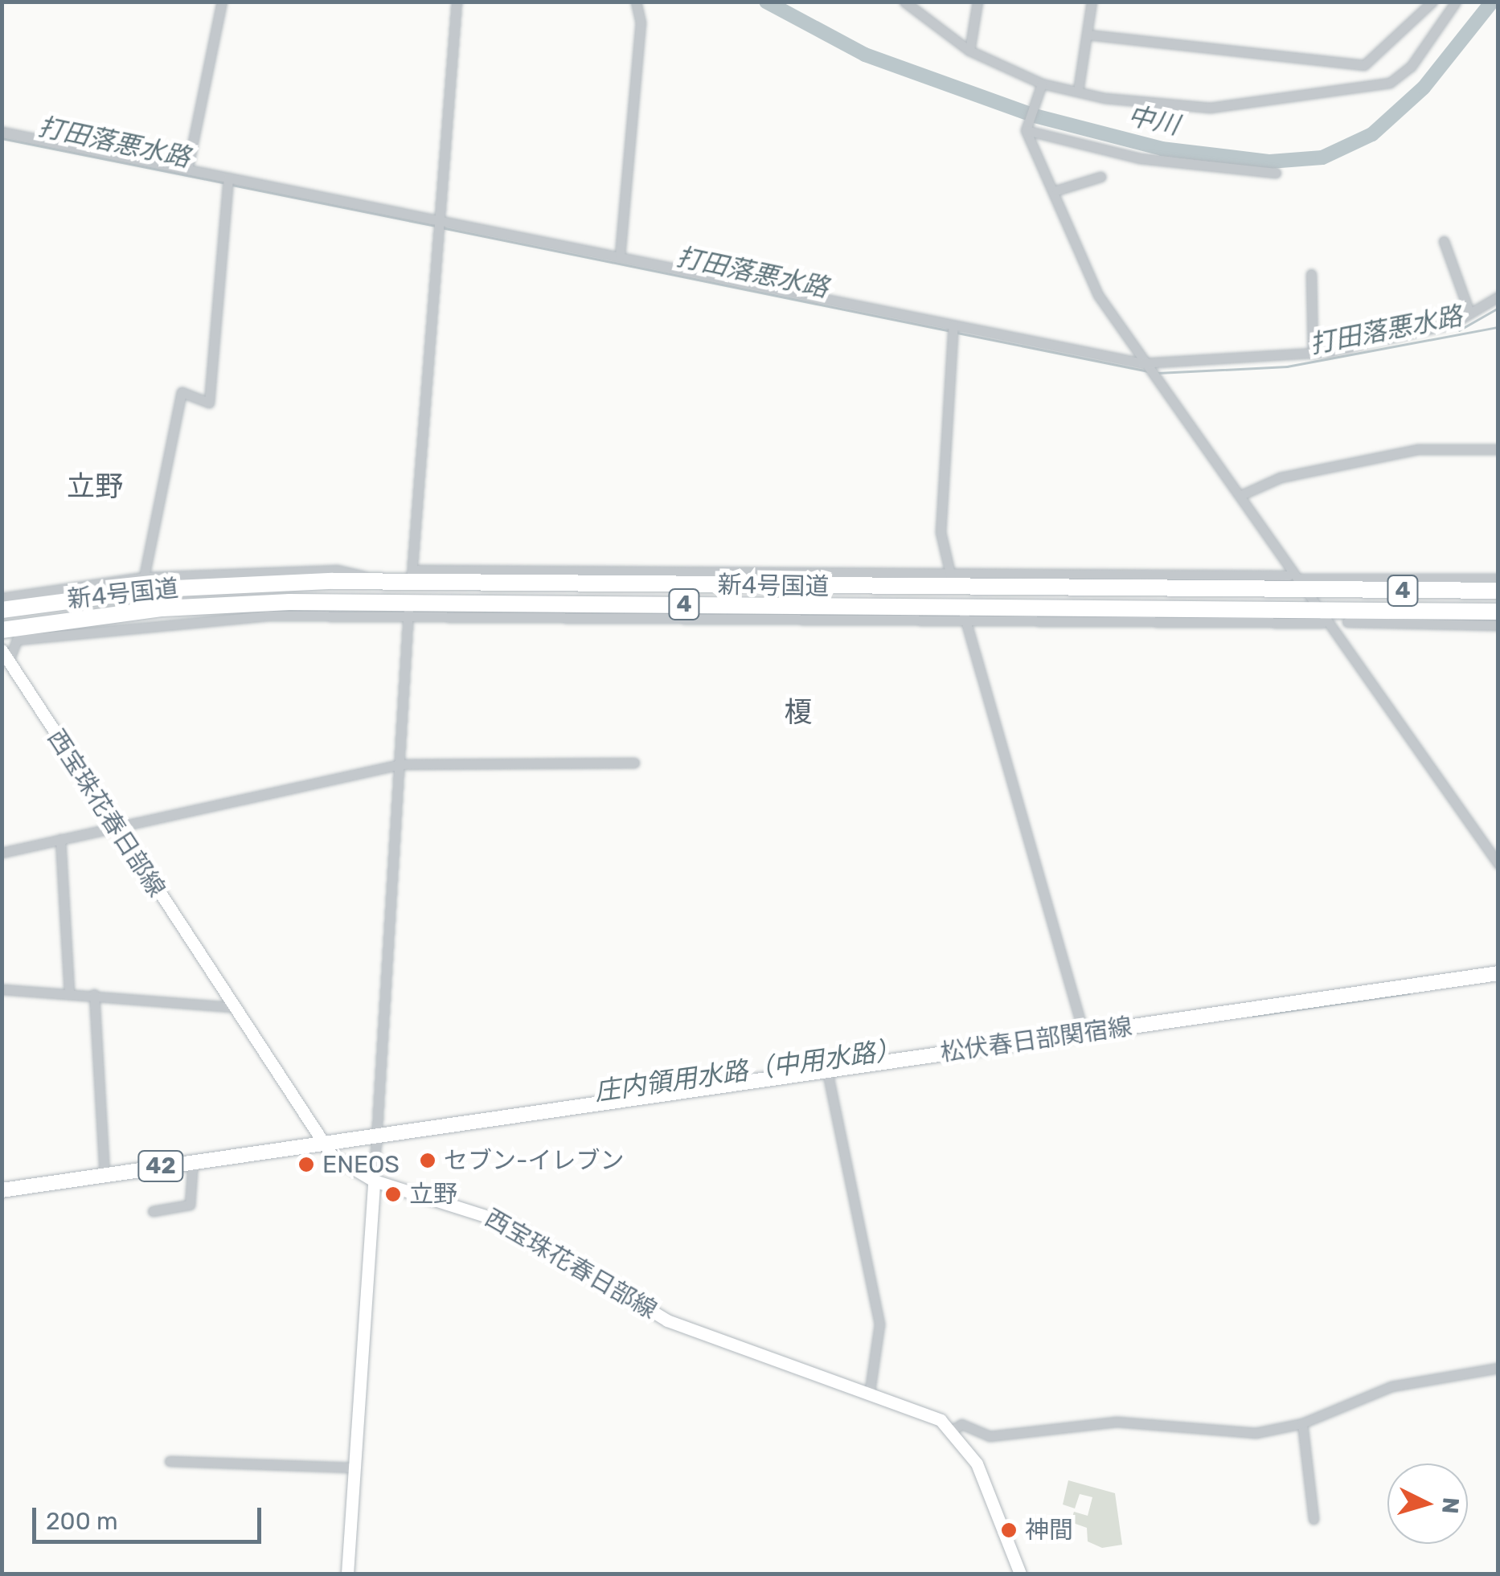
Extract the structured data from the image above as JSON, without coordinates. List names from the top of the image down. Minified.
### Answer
{"streets":{"highway":["新4号国道","4"],"main road":["西宝珠花春日部線","松伏春日部関宿線","42"]},"crossings":[["西宝珠花春日部線","松伏春日部関宿線"]],"districts":["立野","榎"],"water":["中川","打田落悪水路","庄内領用水路（中用水路）"],"places":["セブン-イレブン","ENEOS","立野","神間"],"scale_bar":"200 m","north":"right"}
